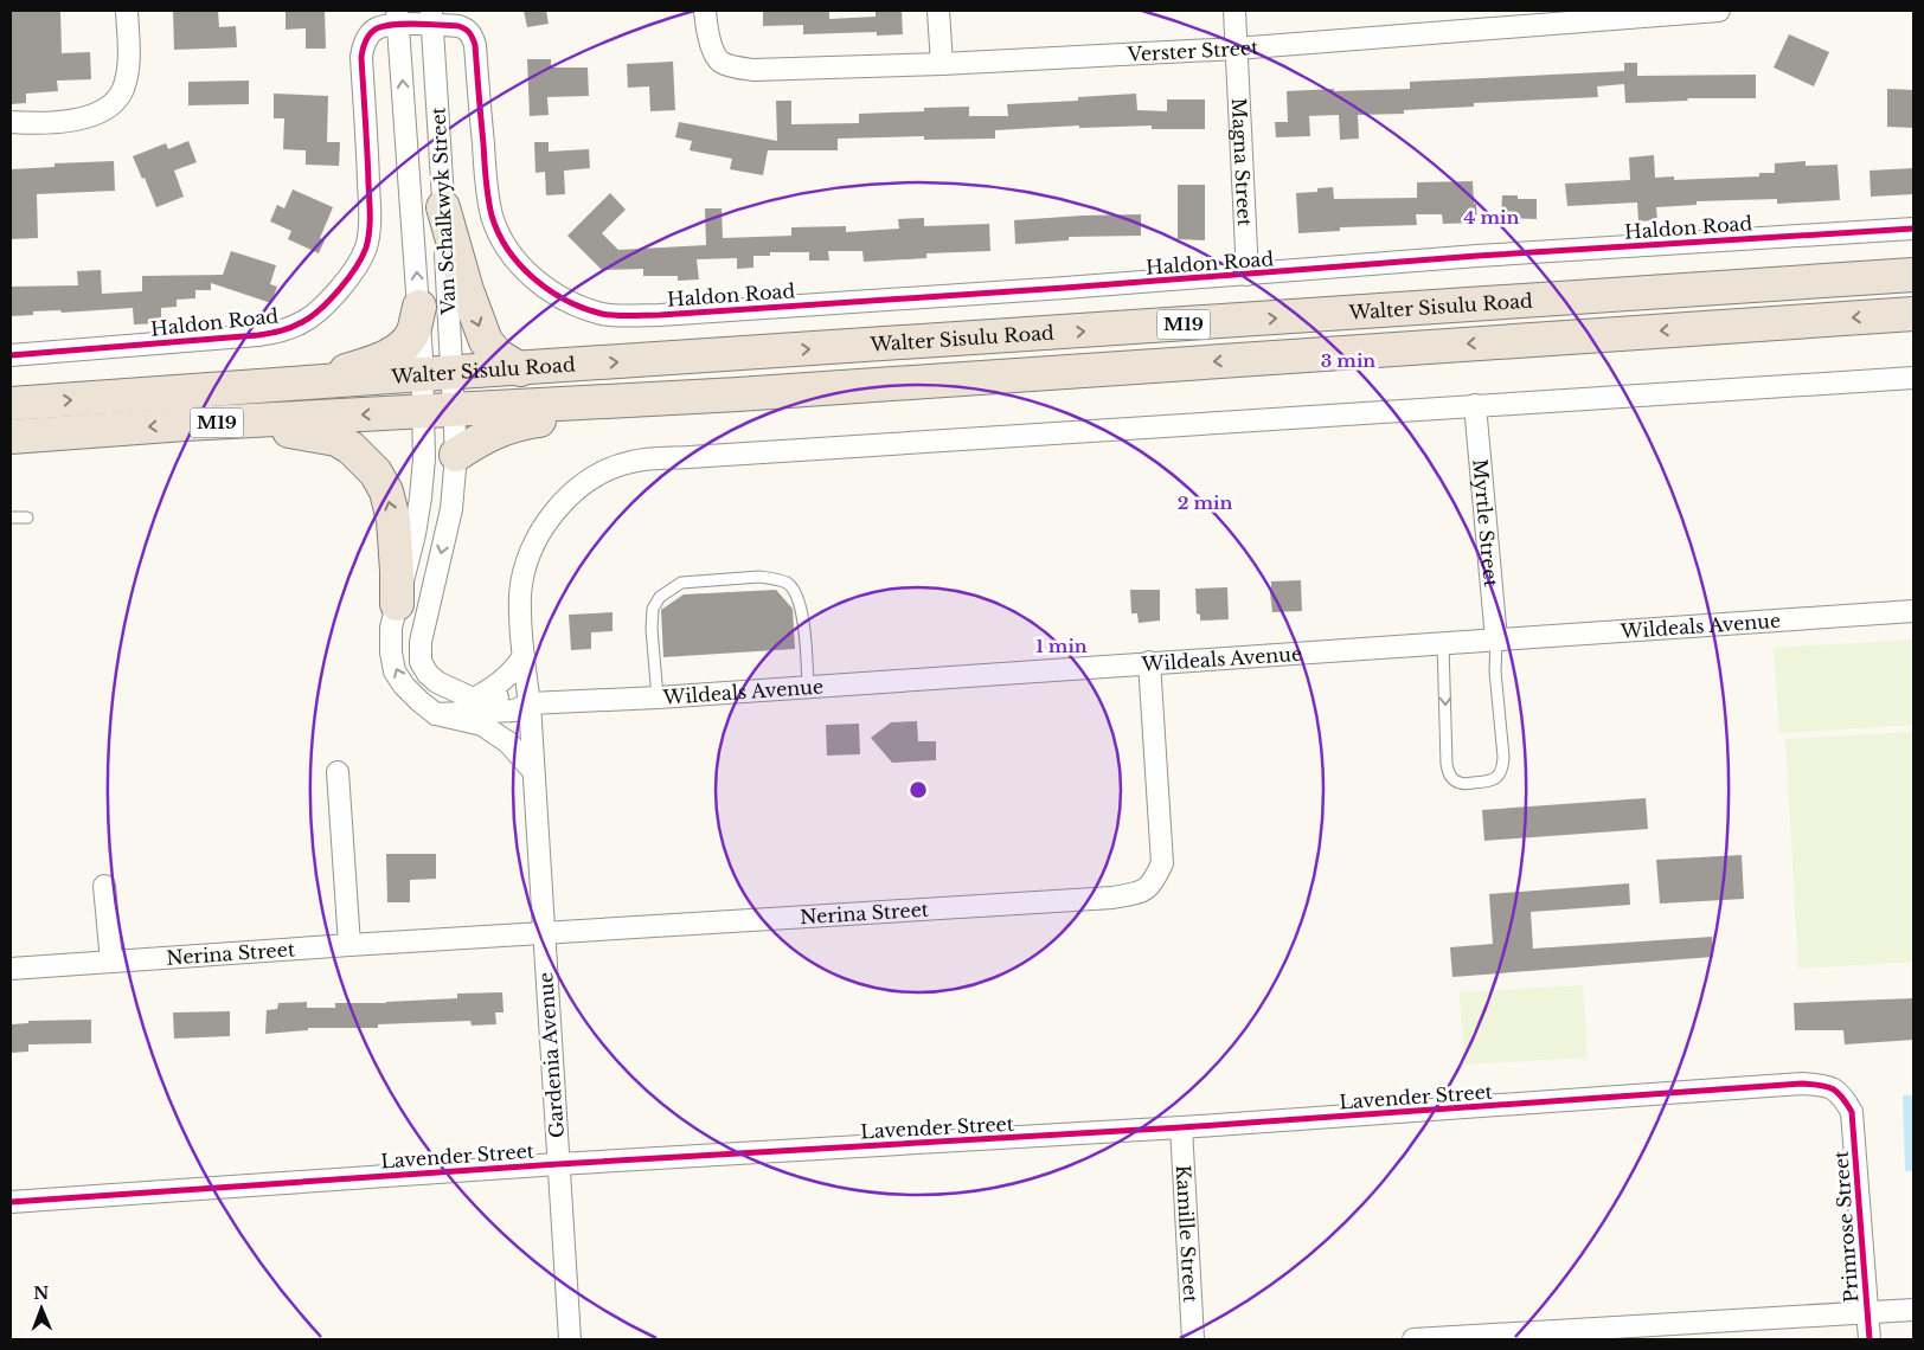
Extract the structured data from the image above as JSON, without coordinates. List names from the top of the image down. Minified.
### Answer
{"streets":{"highway":["Walter Sisulu Road","M19"],"street":["Verster Street","Magna Street","Van Schalkwyk Street","Haldon Road","Myrtle Street","Wildeals Avenue","Nerina Street","Gardenia Avenue","Lavender Street","Primrose Street","Kamille Street"]},"crossings":[["Verster Street","Magna Street"],["Magna Street","Haldon Road"],["Van Schalkwyk Street","Haldon Road"],["Van Schalkwyk Street","Walter Sisulu Road"],["Myrtle Street","Wildeals Avenue"],["Wildeals Avenue","Nerina Street"],["Wildeals Avenue","Gardenia Avenue"],["Nerina Street","Gardenia Avenue"],["Gardenia Avenue","Lavender Street"],["Lavender Street","Primrose Street"],["Lavender Street","Kamille Street"]],"north":"top","rings":["4 min","3 min","2 min","1 min"]}
